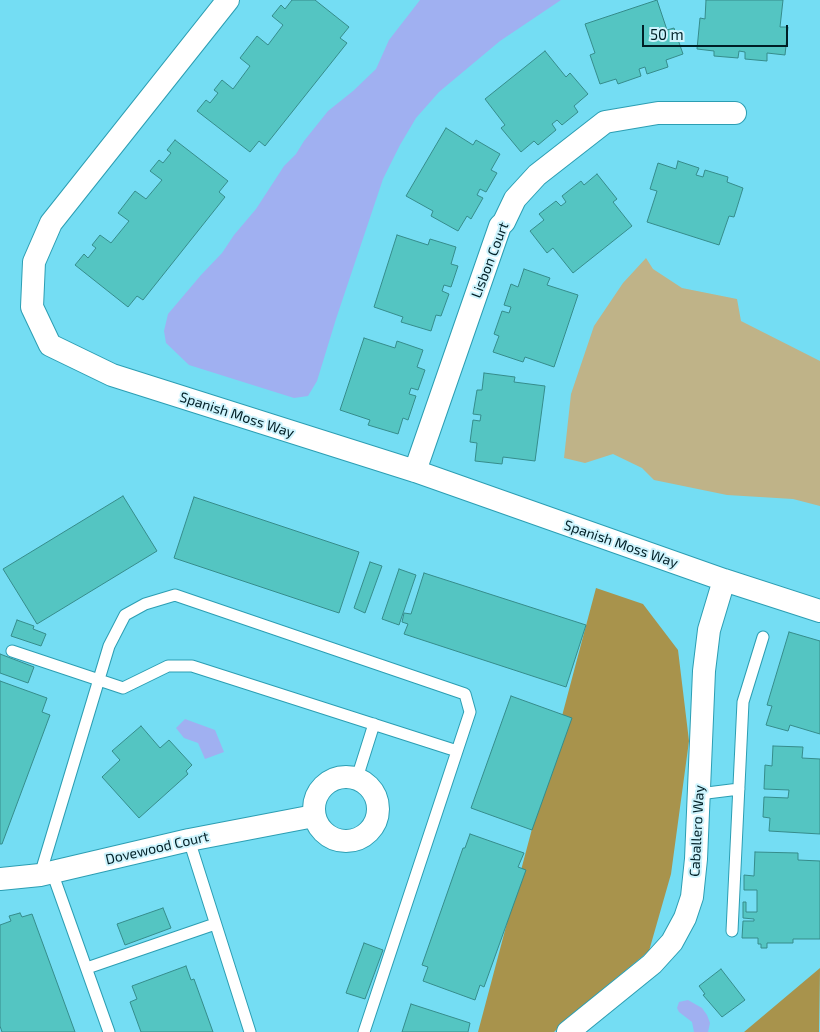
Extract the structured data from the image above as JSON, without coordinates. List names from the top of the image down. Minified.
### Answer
{"streets":{"street":["Lisbon Court","Spanish Moss Way","Caballero Way","Dovewood Court"]},"crossings":[["Lisbon Court","Spanish Moss Way"],["Spanish Moss Way","Caballero Way"]],"scale_bar":"50 m"}
